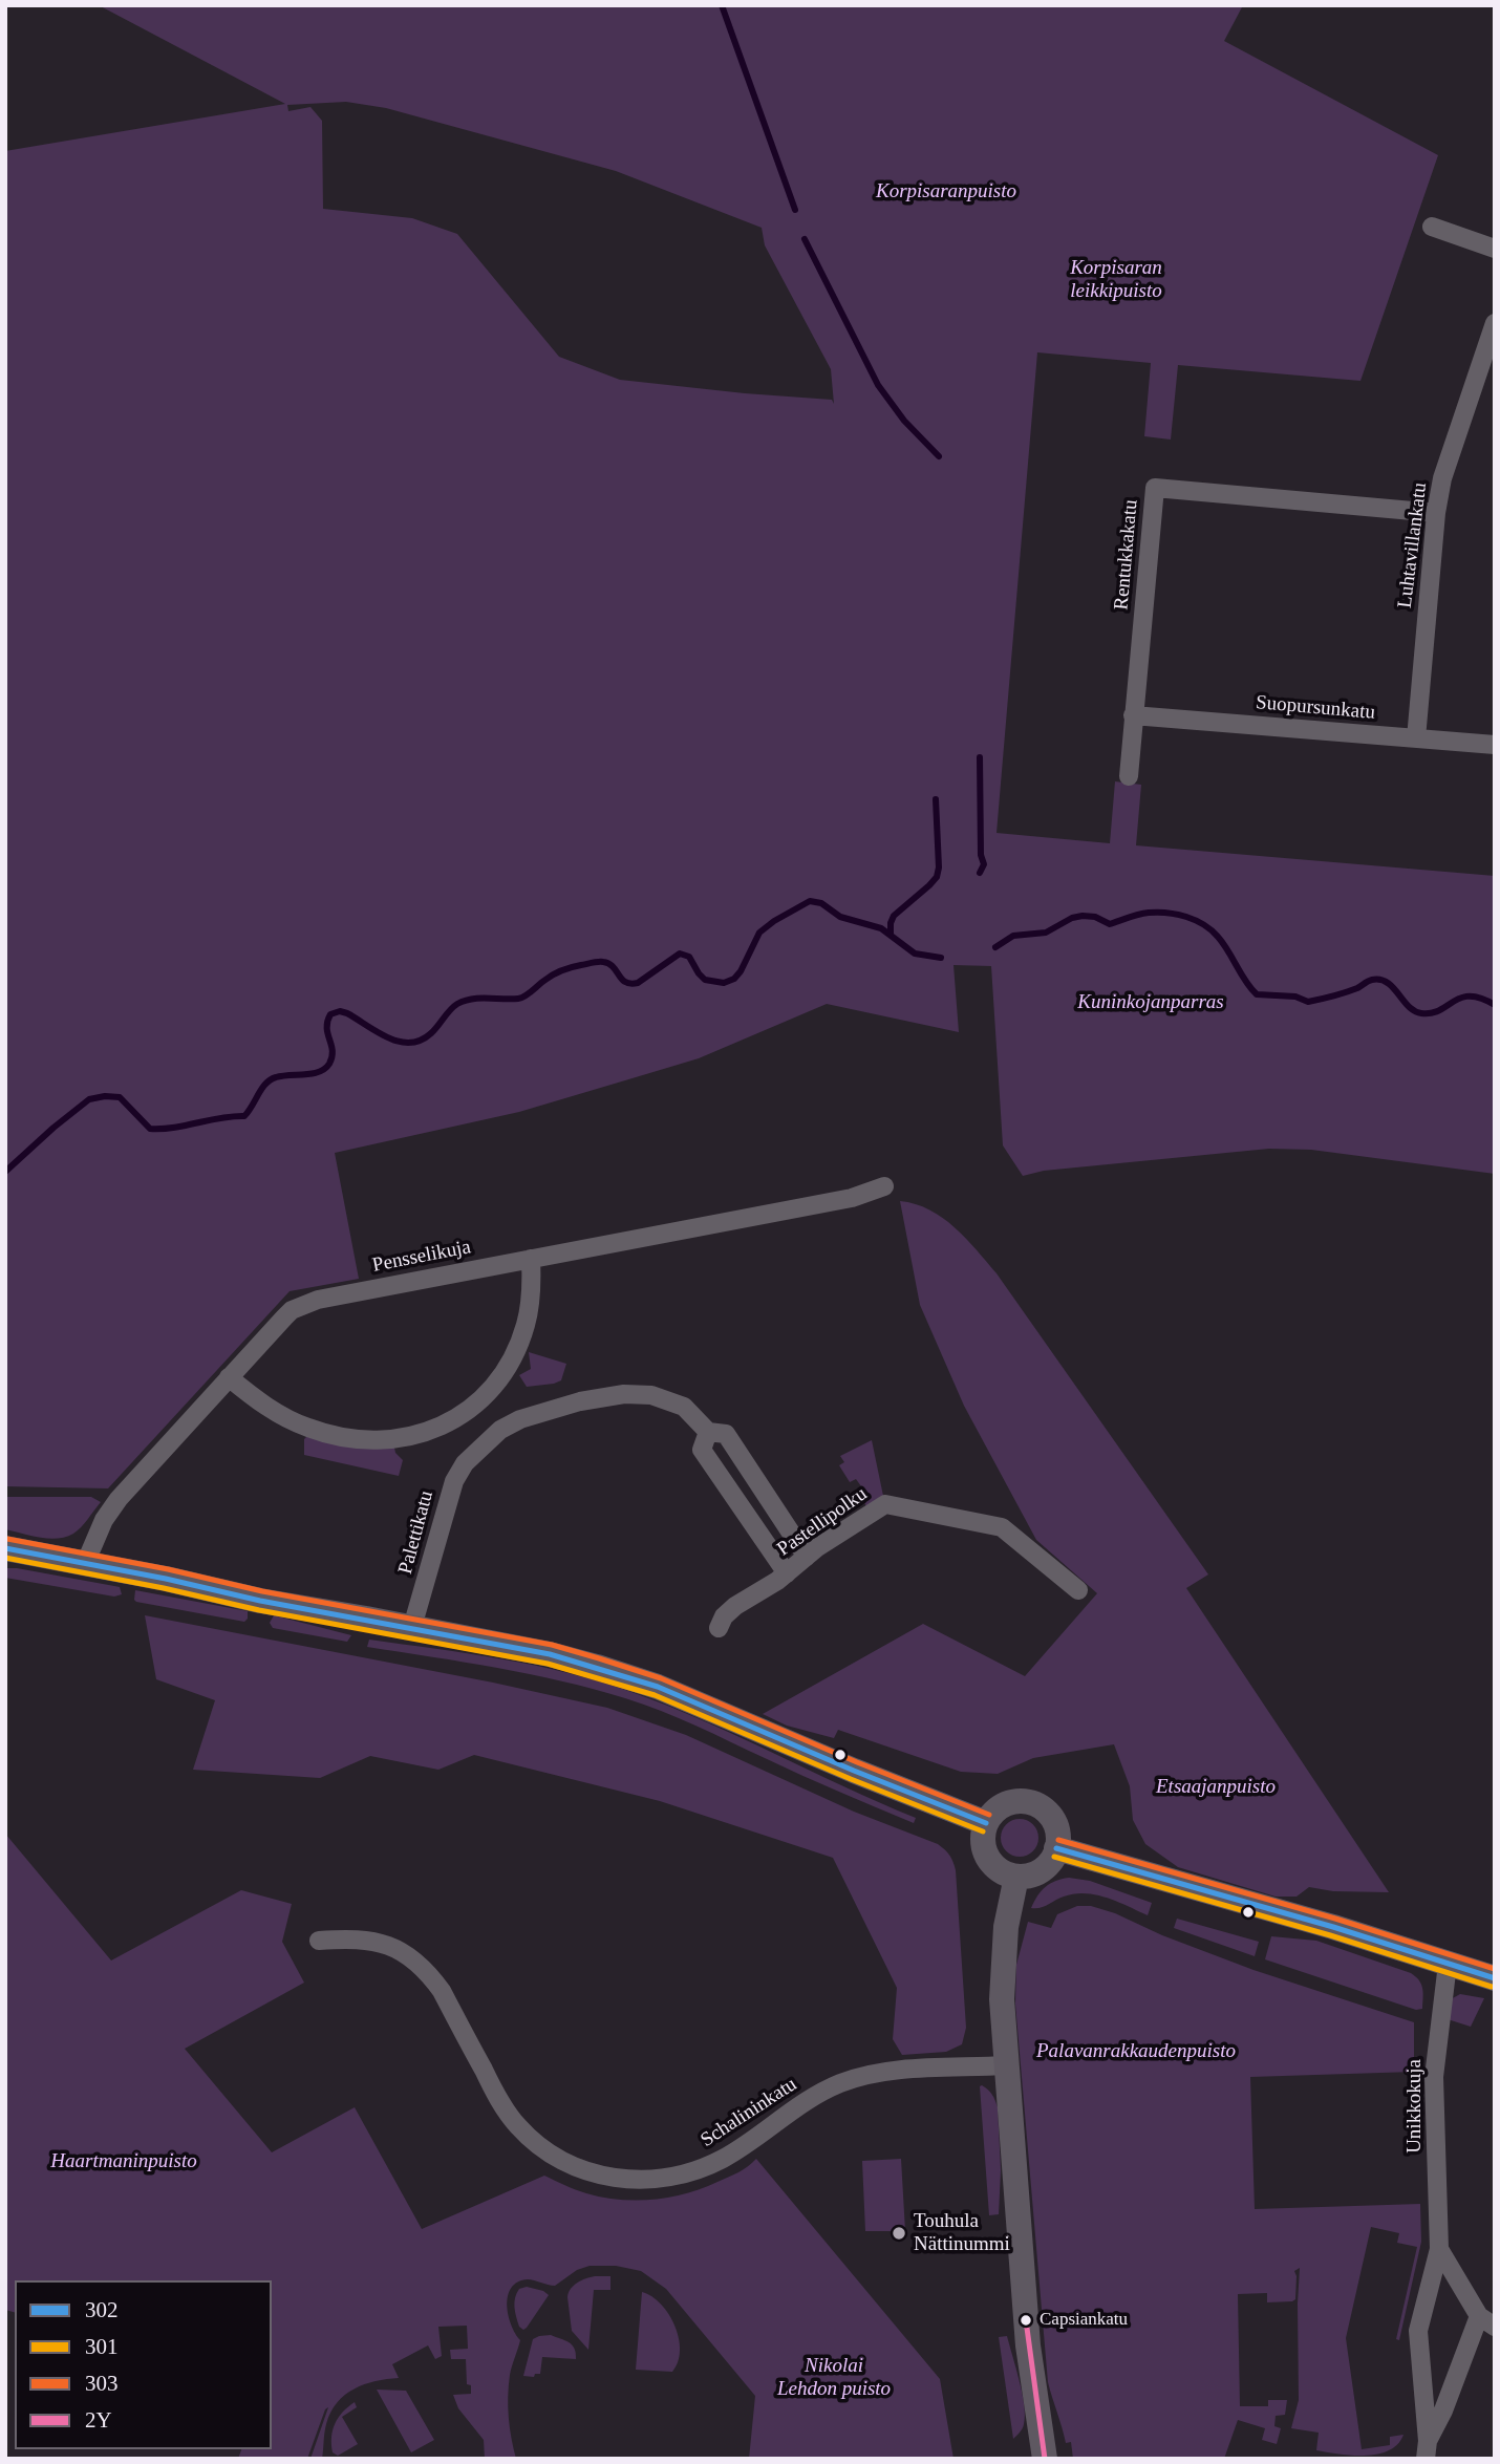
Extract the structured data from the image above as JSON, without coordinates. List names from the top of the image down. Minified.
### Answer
{"streets":{"street":["Luhtavillankatu","Rentukkakatu","Suopursunkatu","Pensselikuja","Pastellipolku","Palettikatu","Unikkokuja","Schalininkatu"]},"crossings":[["Luhtavillankatu","Rentukkakatu"],["Luhtavillankatu","Suopursunkatu"],["Rentukkakatu","Suopursunkatu"],["Pastellipolku","Palettikatu"]],"parks":["Korpisaranpuisto","Korpisaran leikkipuisto","Kuninkojanparras","Etsaajanpuisto","Palavanrakkaudenpuisto","Haartmaninpuisto","Nikolai Lehdon puisto"],"places":["Touhula Nättinummi","Capsiankatu"],"lines":["transit line 303","transit line 302","transit line 301","transit line 2Y"],"legend":["302","301","303","2Y"]}
